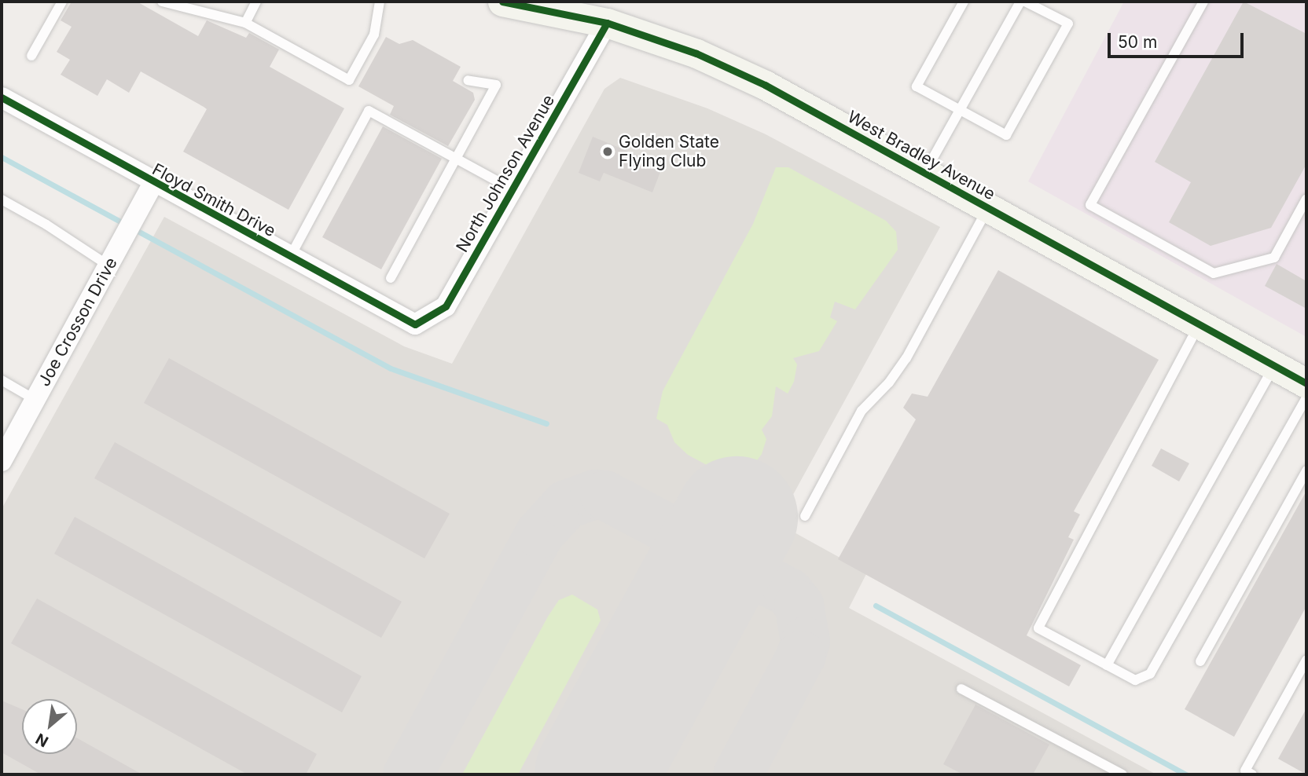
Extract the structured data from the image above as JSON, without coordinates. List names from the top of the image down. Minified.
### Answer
{"streets":{"main road":["West Bradley Avenue"],"street":["North Johnson Avenue","Floyd Smith Drive","Joe Crosson Drive"]},"crossings":[["West Bradley Avenue","North Johnson Avenue"],["North Johnson Avenue","Floyd Smith Drive"],["Floyd Smith Drive","Joe Crosson Drive"]],"places":["Golden State Flying Club"],"scale_bar":"50 m","north":"bottom left"}
